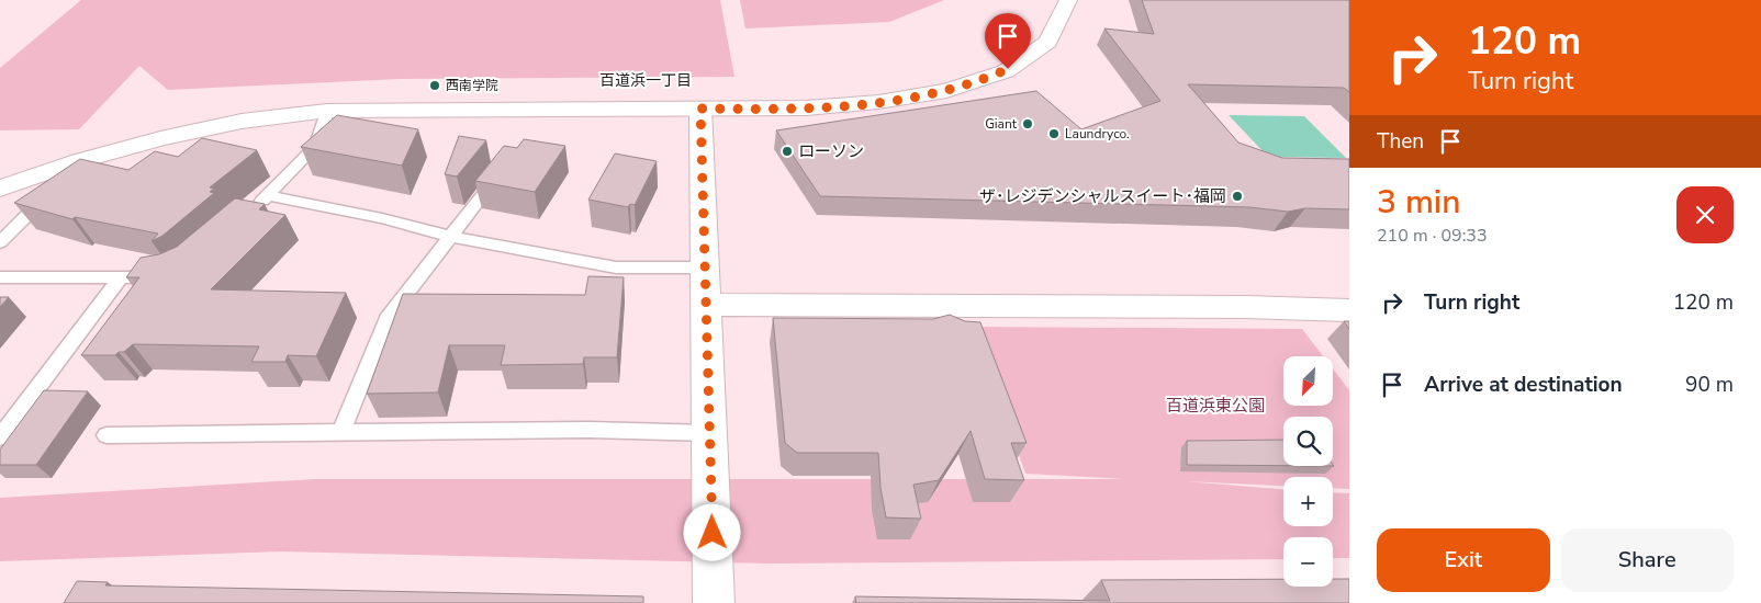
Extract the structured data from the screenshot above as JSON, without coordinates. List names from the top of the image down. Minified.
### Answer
{"districts":["百道浜一丁目"],"parks":["百道浜東公園"],"places":["西南学院","Giant","Laundryco.","ローソン","ザ･レジデンシャルスイート･福岡"],"north":"bottom left","page":{"turn":["120 m","Turn right"],"then":"Then","heading":["3 min","210 m · 09:33"],"list":[{"name":"Turn right","value":"120 m"},{"name":"Arrive at destination","value":"90 m"}],"map_buttons":["+","−"],"buttons":["Exit","Share"]}}
